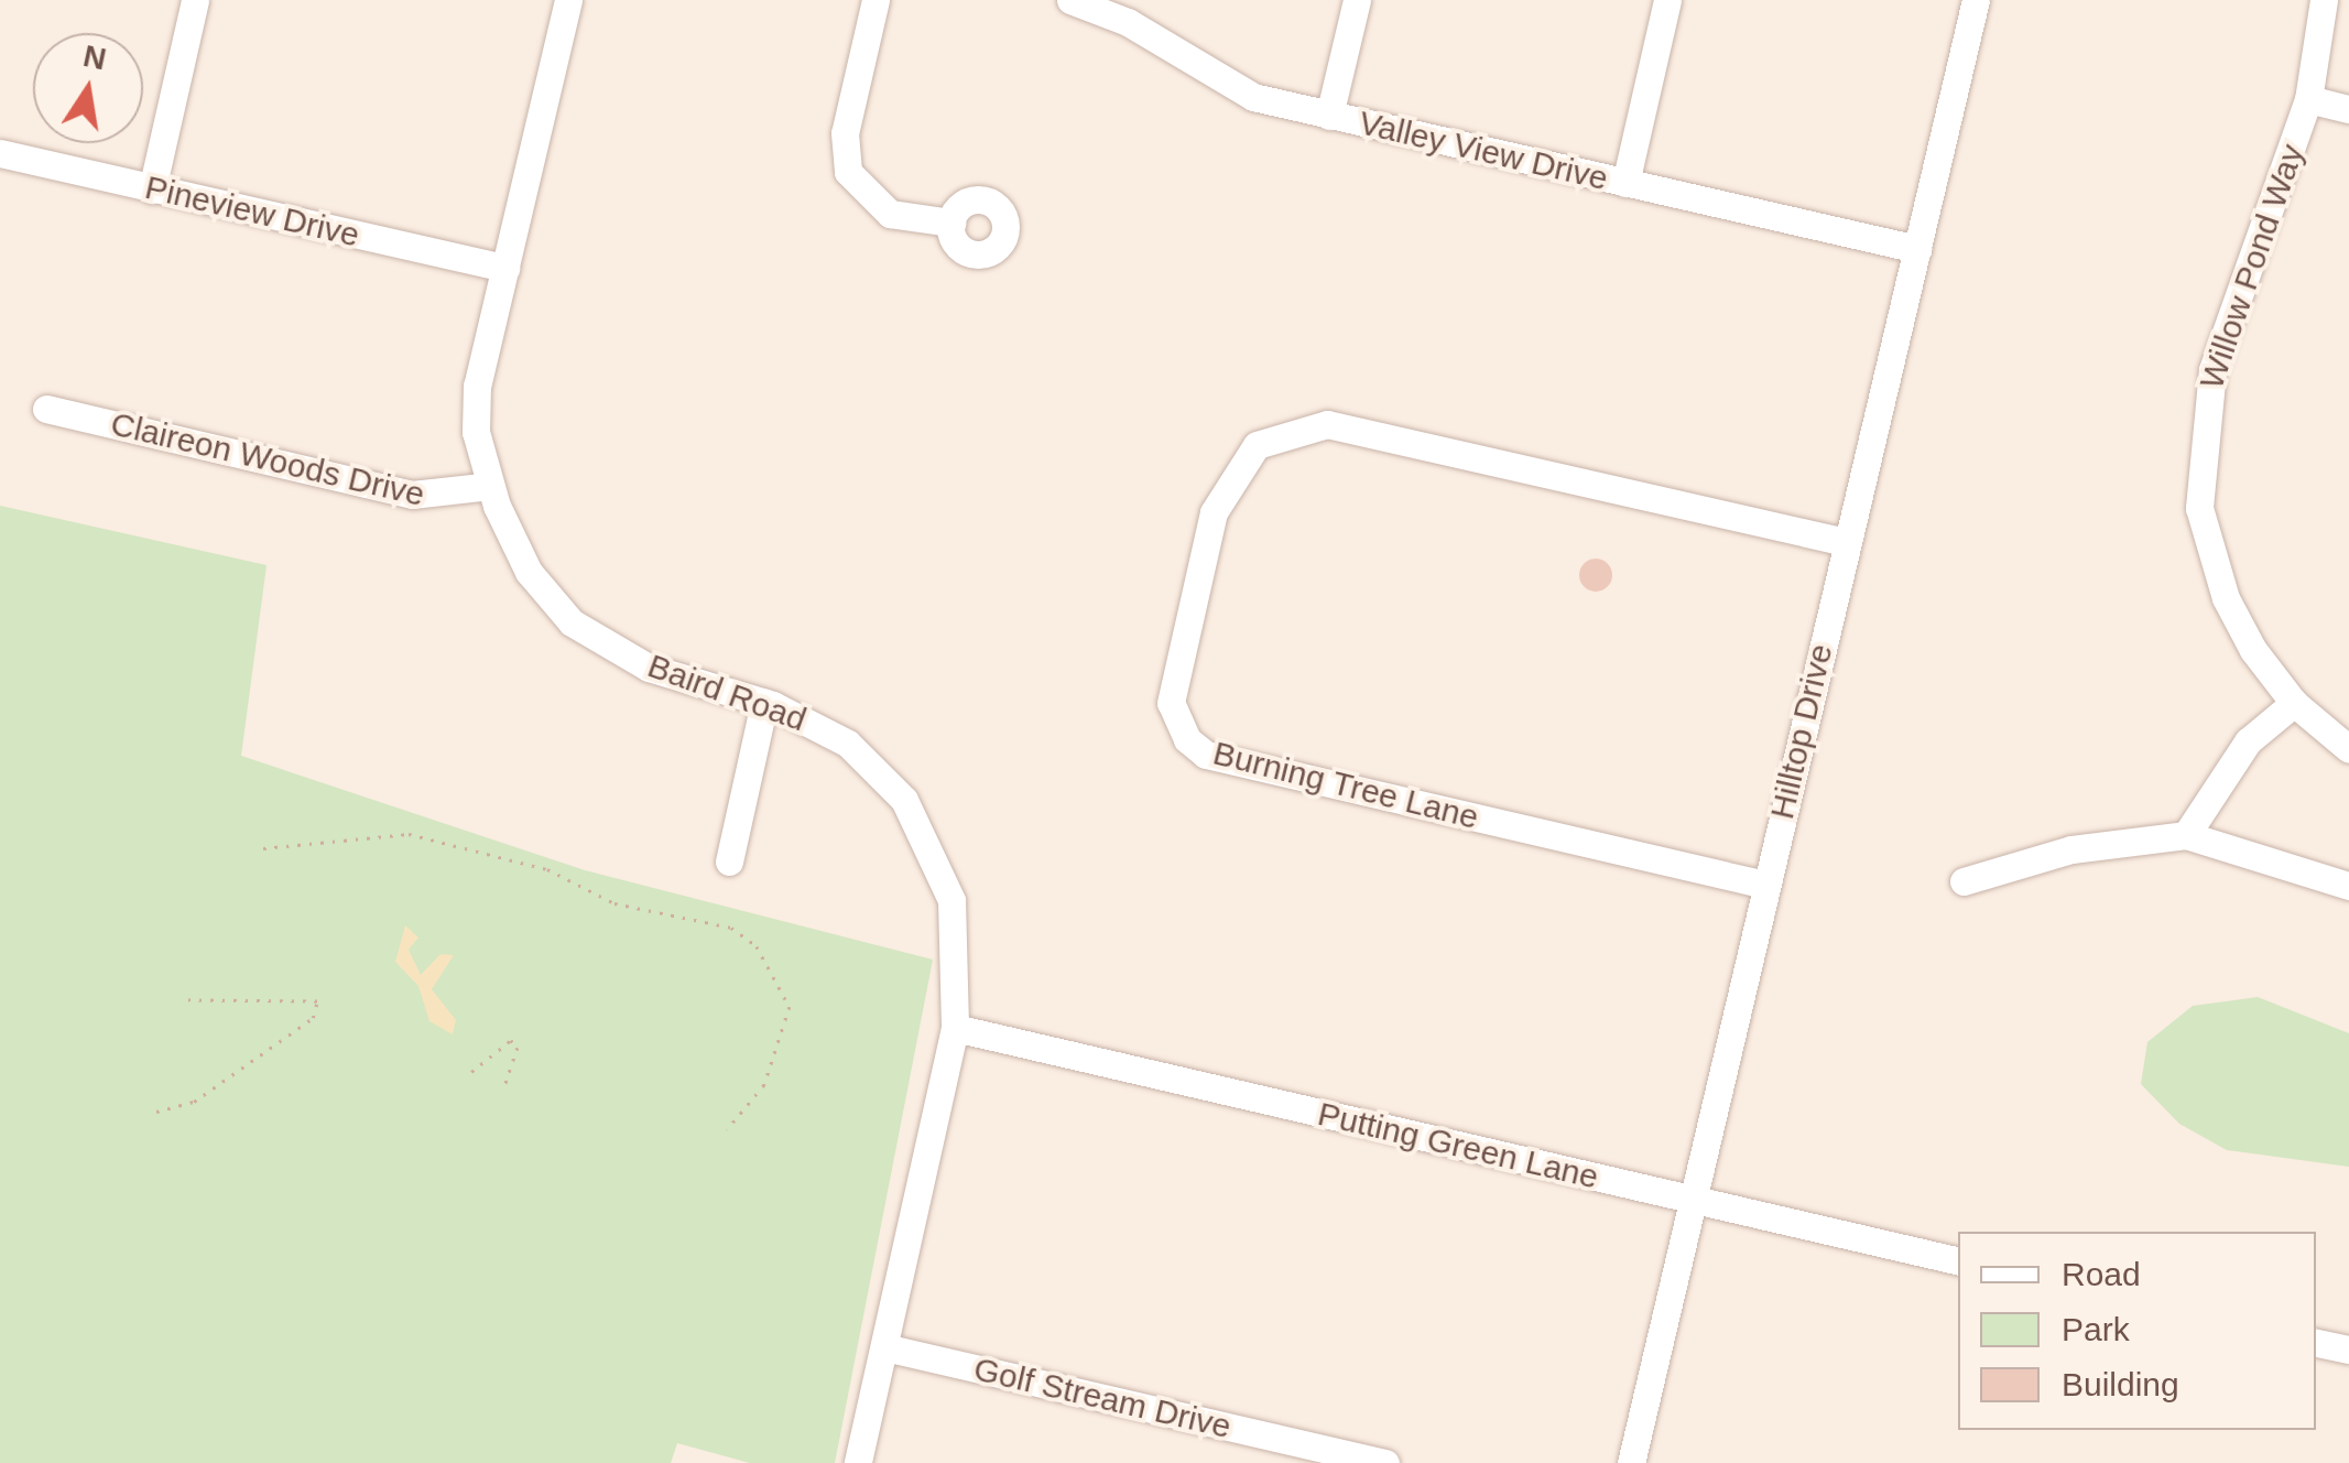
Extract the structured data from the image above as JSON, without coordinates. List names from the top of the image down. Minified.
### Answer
{"streets":{"street":["Valley View Drive","Pineview Drive","Willow Pond Way","Claireon Woods Drive","Baird Road","Hilltop Drive","Burning Tree Lane","Putting Green Lane","Golf Stream Drive"]},"crossings":[["Valley View Drive","Hilltop Drive"],["Pineview Drive","Baird Road"],["Claireon Woods Drive","Baird Road"],["Baird Road","Putting Green Lane"],["Baird Road","Golf Stream Drive"],["Hilltop Drive","Burning Tree Lane"],["Hilltop Drive","Putting Green Lane"]],"legend":["Road","Park","Building"],"north":"top"}
